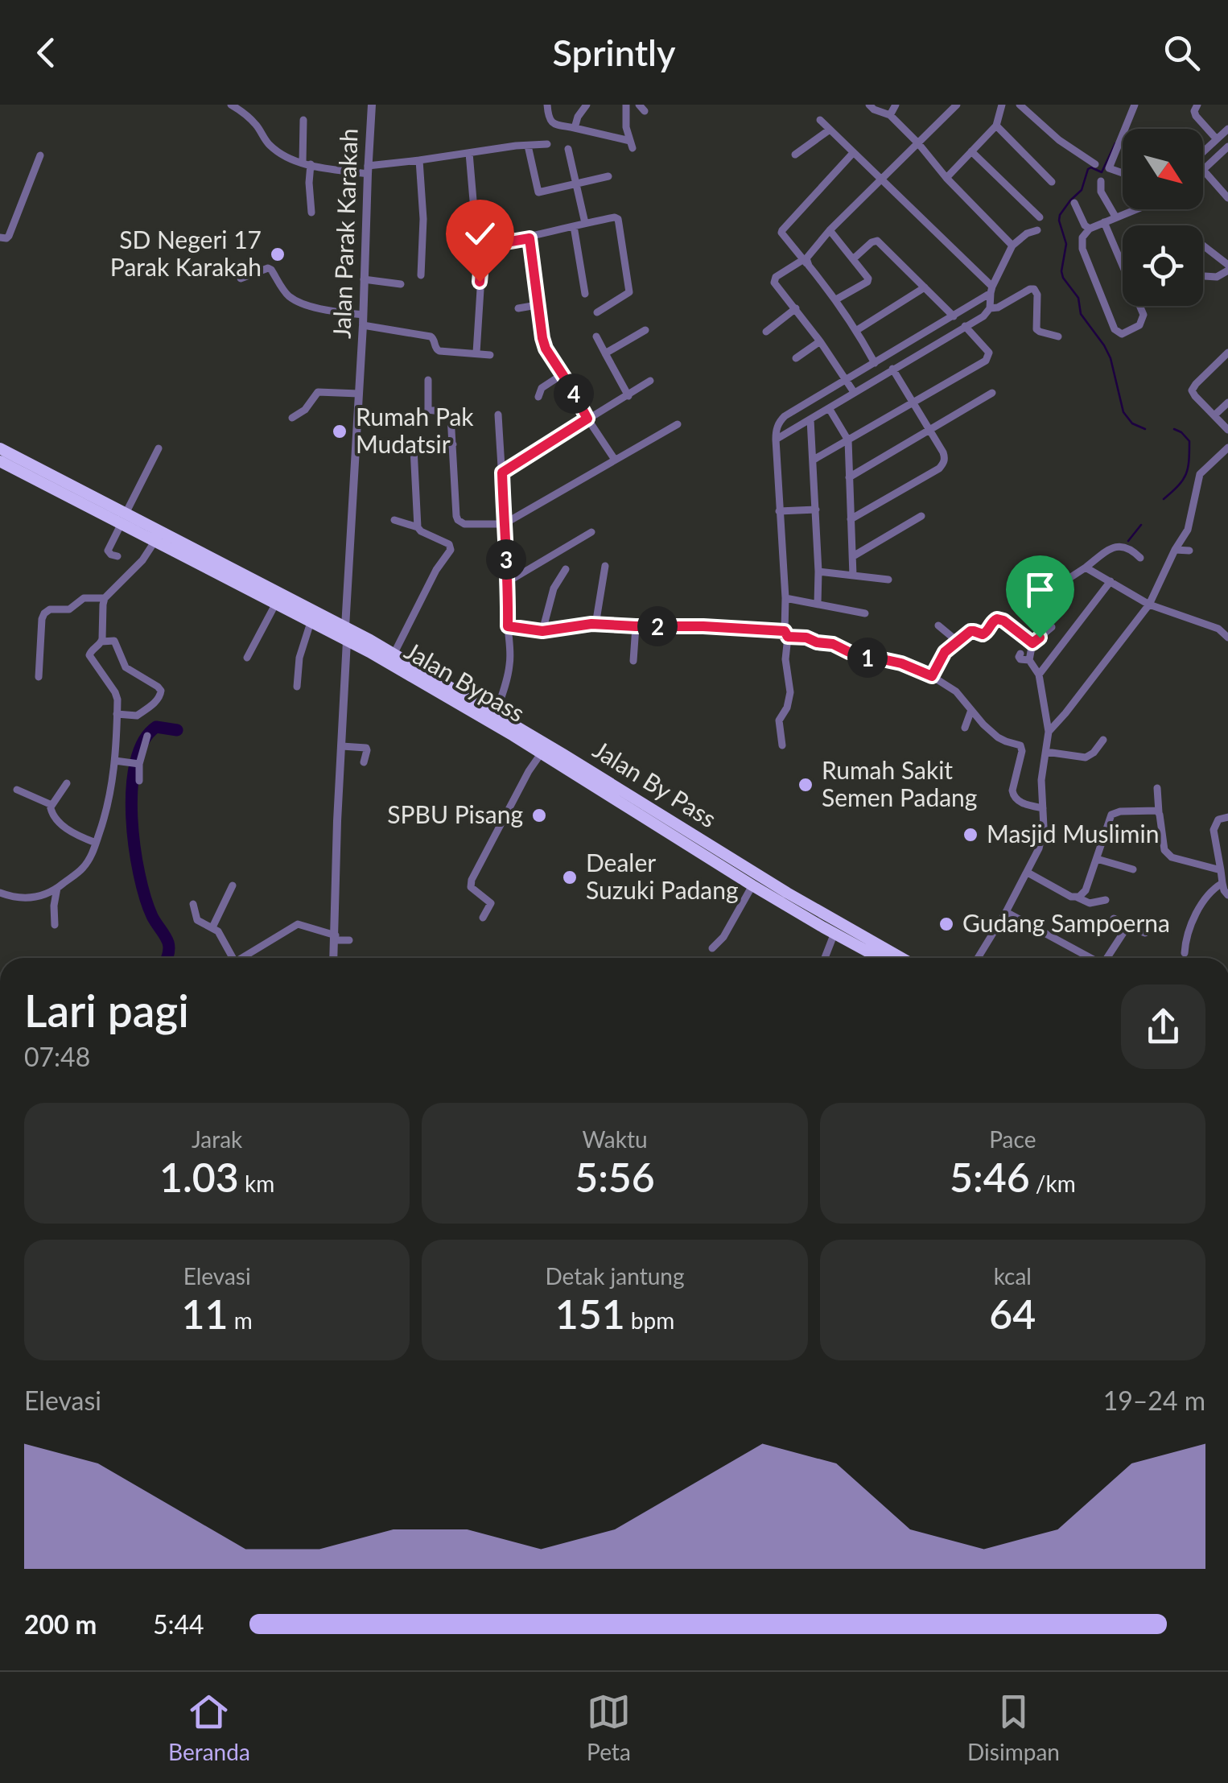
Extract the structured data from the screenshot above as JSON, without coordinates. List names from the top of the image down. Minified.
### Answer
{"streets":{"highway":["Jalan Bypass","Jalan By Pass"],"street":["Jalan Parak Karakah"]},"crossings":[["Jalan Parak Karakah","Jalan Bypass"],["Jalan Bypass","Jalan By Pass"]],"places":["SD Negeri 17 Parak Karakah","Rumah Pak Mudatsir","Rumah Sakit Semen Padang","SPBU Pisang","Masjid Muslimin","Dealer Suzuki Padang","Gudang Sampoerna"],"north":"bottom right","page":{"header":"Sprintly","pins":["4","3","2","1"],"heading":["Lari pagi","07:48"],"stats":[["Jarak","1.03 km"],["Waktu","5:56"],["Pace","5:46 /km"],["Elevasi","11 m"],["Detak jantung","151 bpm"],["kcal","64"]],"chart":["Elevasi","19–24 m"],"list":[{"name":"200 m","note":"5:44"}],"tabs":["Beranda","Peta","Disimpan"]}}
